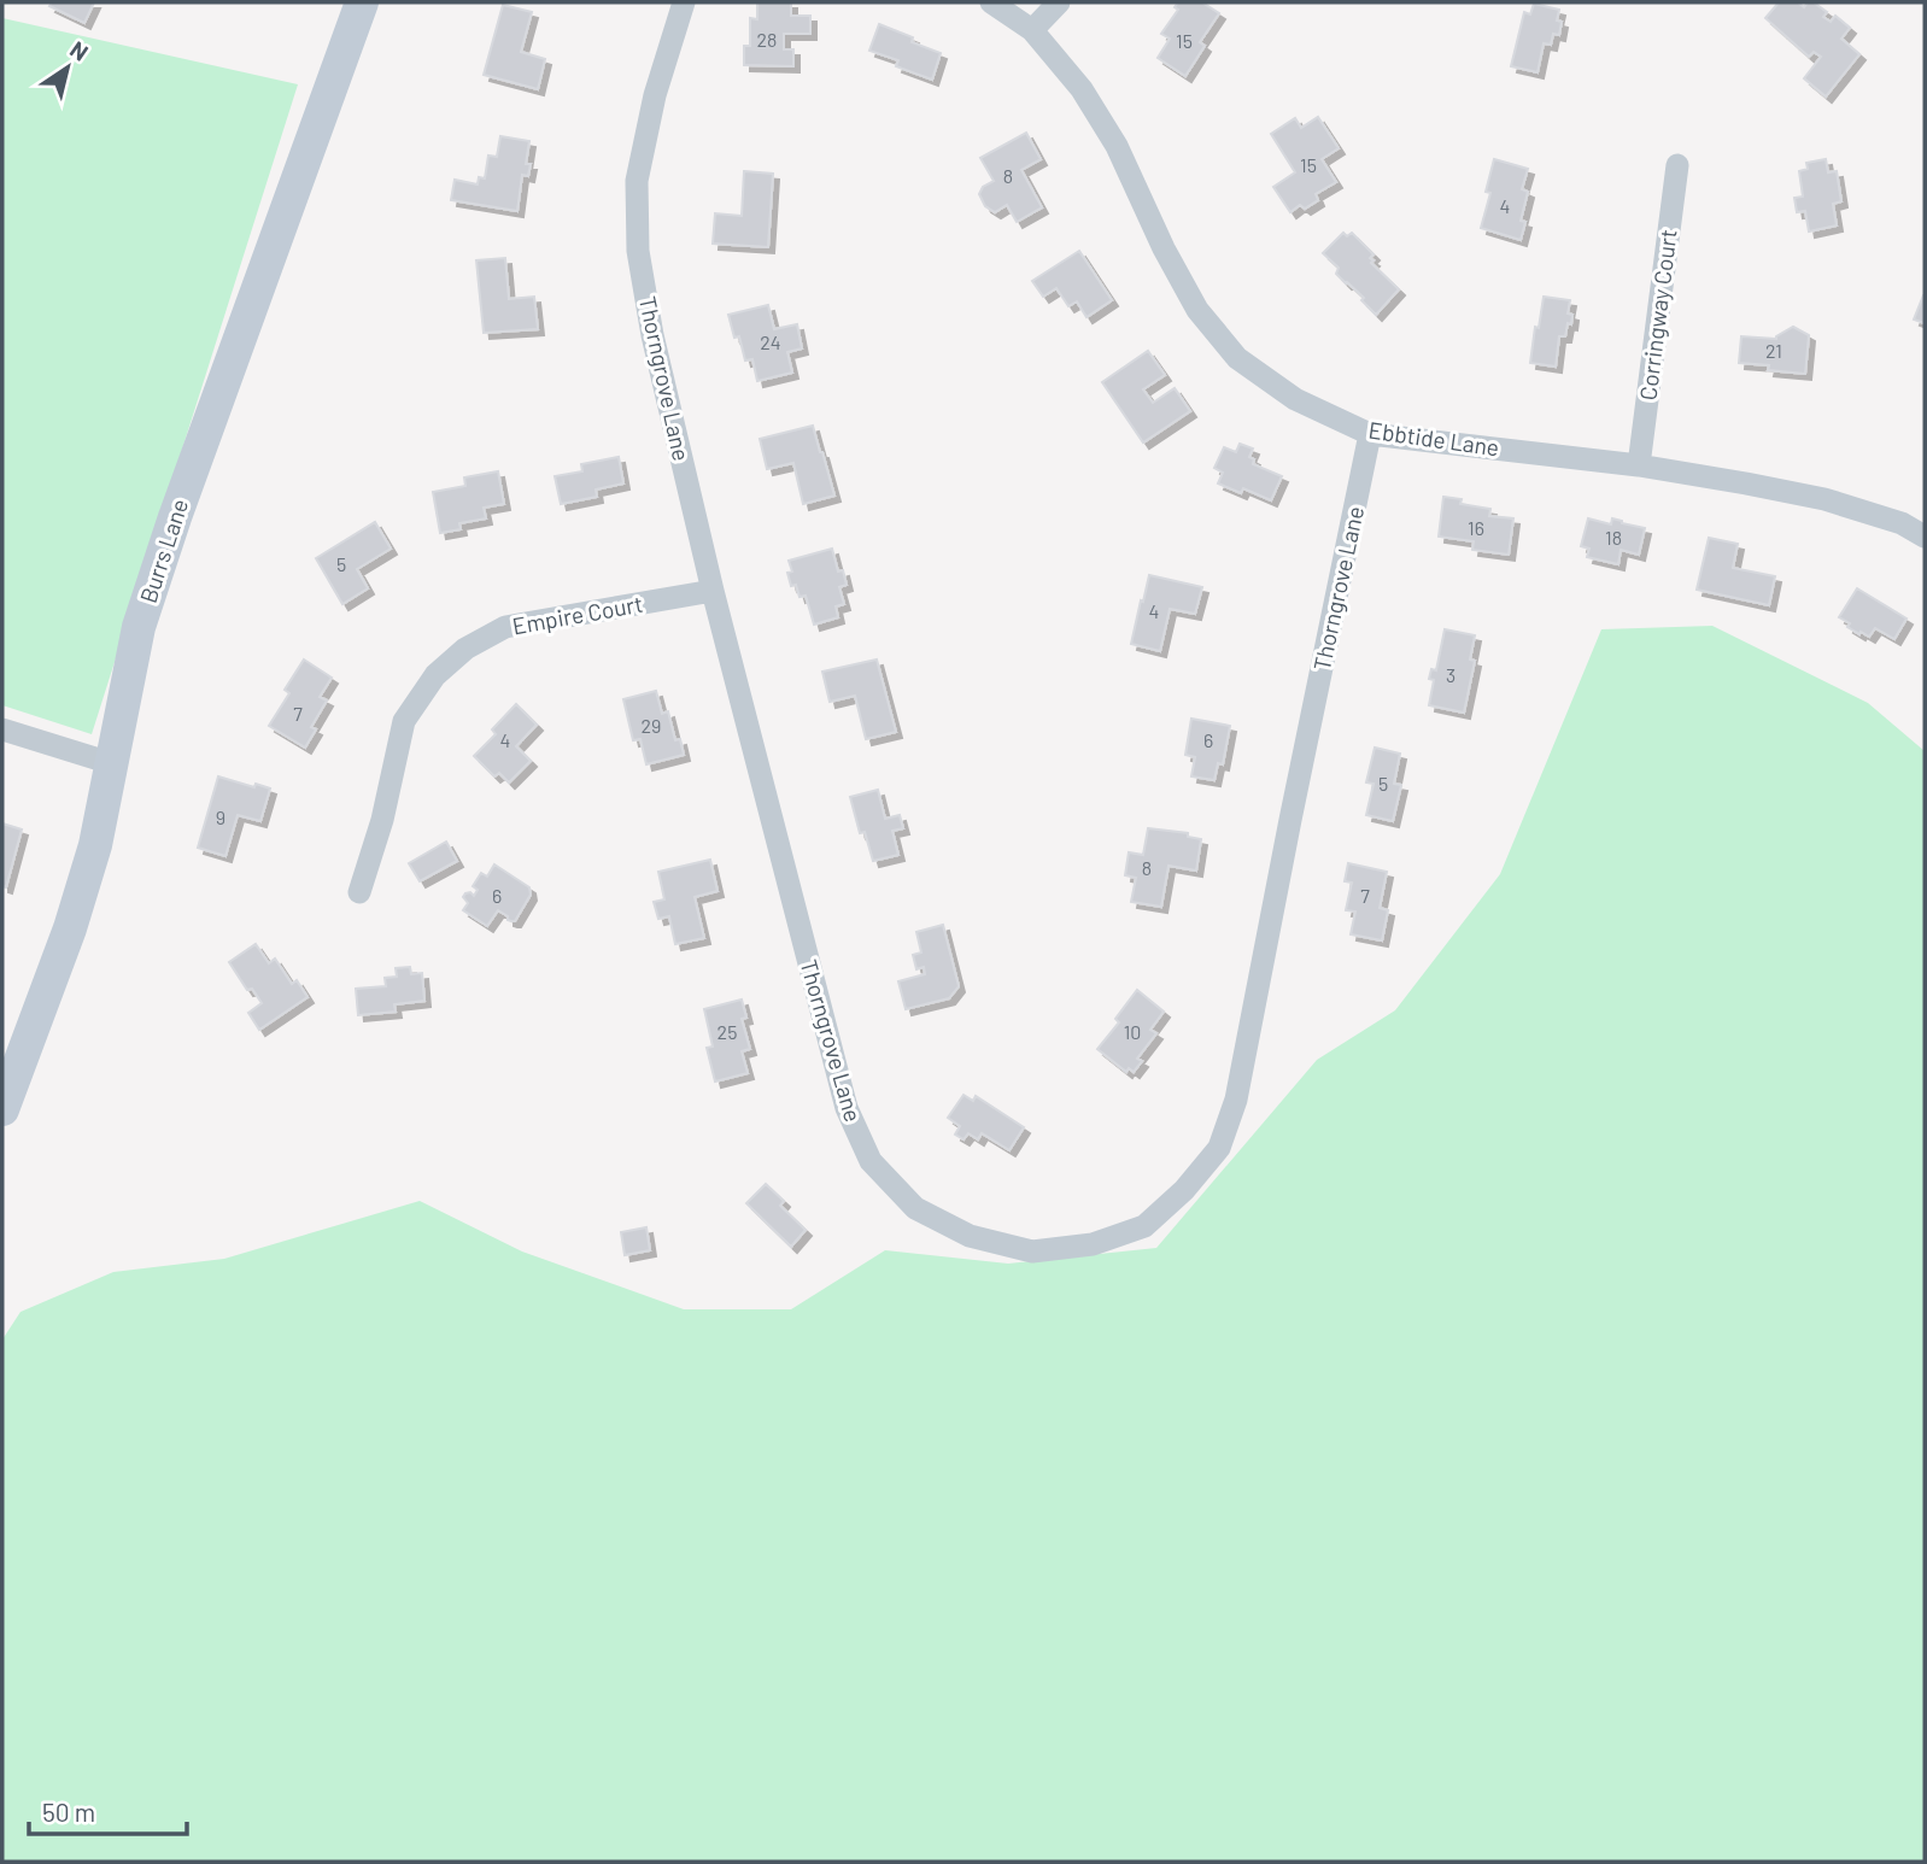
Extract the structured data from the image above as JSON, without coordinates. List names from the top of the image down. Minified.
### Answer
{"streets":{"street":["Corringway Court","Thorngrove Lane","Ebbtide Lane","Burrs Lane","Empire Court"]},"crossings":[["Corringway Court","Ebbtide Lane"],["Thorngrove Lane","Ebbtide Lane"],["Thorngrove Lane","Empire Court"]],"house_numbers":["28","15","15","8","4","24","21","16","18","5","4","3","7","29","4","6","5","9","8","6","7","25","10"],"scale_bar":"50 m","north":"top right"}
